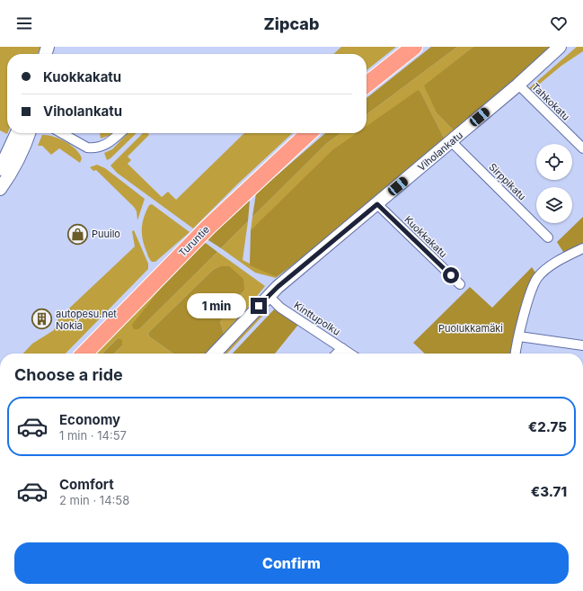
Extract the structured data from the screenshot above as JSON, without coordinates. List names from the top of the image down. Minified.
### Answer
{"streets":{"highway":["Turuntie"],"main road":["Viholankatu"],"street":["Tahkokatu","Sirppikatu","Kuokkakatu","Kinttupolku"]},"crossings":[["Tahkokatu","Viholankatu"],["Viholankatu","Sirppikatu"],["Viholankatu","Kuokkakatu"],["Viholankatu","Kinttupolku"]],"parks":["Puolukkamäki"],"places":{"shop":["Puuilo"],"building":["autopesu.net Nokia"]},"page":{"header":"Zipcab","banner":["Kuokkakatu","Viholankatu"],"bubble":"1 min","heading":"Choose a ride","list":[{"name":"Economy","note":"1 min · 14:57","value":"€2.75"},{"name":"Comfort","note":"2 min · 14:58","value":"€3.71"}],"buttons":"Confirm"}}
